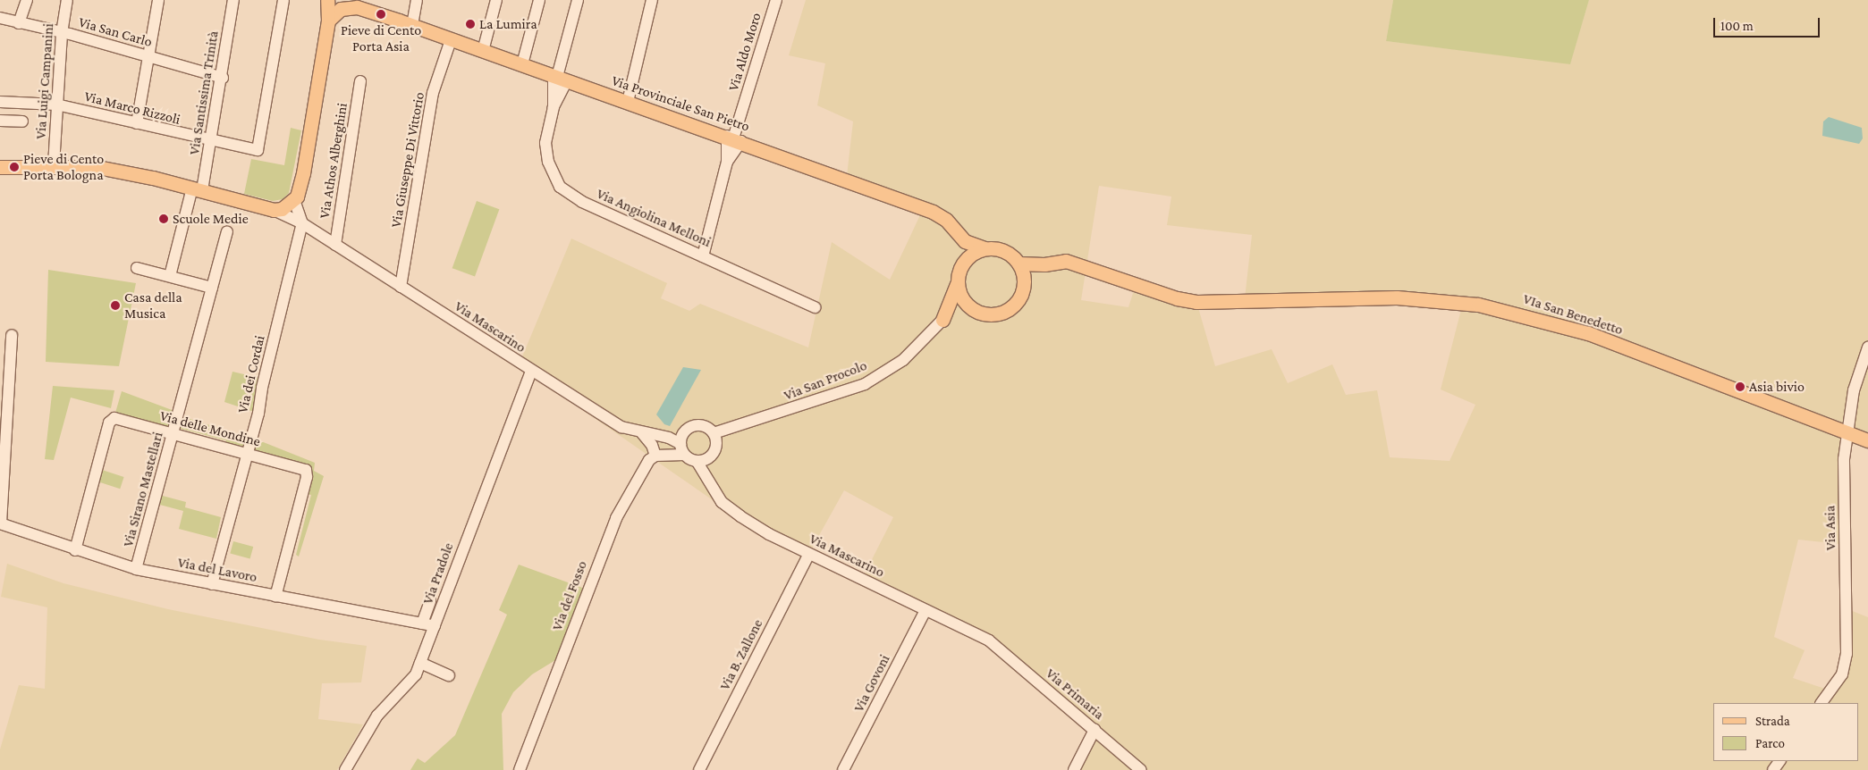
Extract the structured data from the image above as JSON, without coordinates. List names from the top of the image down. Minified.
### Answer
{"streets":{"main road":["Via Provinciale San Pietro","VIa San Benedetto"],"street":["Via San Carlo","Via Aldo Moro","Via Luigi Campanini","Via Santissima Trinità","Via Marco Rizzoli","Via Giuseppe Di Vittorio","Via Athos Alberghini","Via Angiolina Melloni","Via Mascarino","Via dei Cordai","Via San Procolo","Via delle Mondine","Via Sirano Mastellari","Via Asia","Via del Lavoro","Via Pradole","Via del Fosso","Via B. Zallone","Via Govoni","Via Primaria"]},"crossings":[["Via San Carlo","Via Luigi Campanini"],["Via San Carlo","Via Santissima Trinità"],["Via Aldo Moro","Via Provinciale San Pietro"],["Via Aldo Moro","Via Angiolina Melloni"],["Via Luigi Campanini","Via Marco Rizzoli"],["Via Santissima Trinità","Via Marco Rizzoli"],["Via Provinciale San Pietro","Via Giuseppe Di Vittorio"],["Via Provinciale San Pietro","Via Angiolina Melloni"],["Via Giuseppe Di Vittorio","Via Mascarino"],["Via Athos Alberghini","Via Mascarino"],["VIa San Benedetto","Via Asia"],["Via Mascarino","Via dei Cordai"],["Via Mascarino","Via San Procolo"],["Via Mascarino","Via Pradole"],["Via Mascarino","Via B. Zallone"],["Via Mascarino","Via Govoni"],["Via Mascarino","Via Primaria"],["Via dei Cordai","Via delle Mondine"],["Via dei Cordai","Via del Lavoro"],["Via delle Mondine","Via Sirano Mastellari"],["Via delle Mondine","Via del Lavoro"],["Via Sirano Mastellari","Via del Lavoro"],["Via del Lavoro","Via Pradole"]],"places":["Pieve di Cento Porta Asia","La Lumira","Pieve di Cento Porta Bologna","Scuole Medie","Casa della Musica","Asia bivio"],"legend":["Strada","Parco"],"scale_bar":"100 m"}
